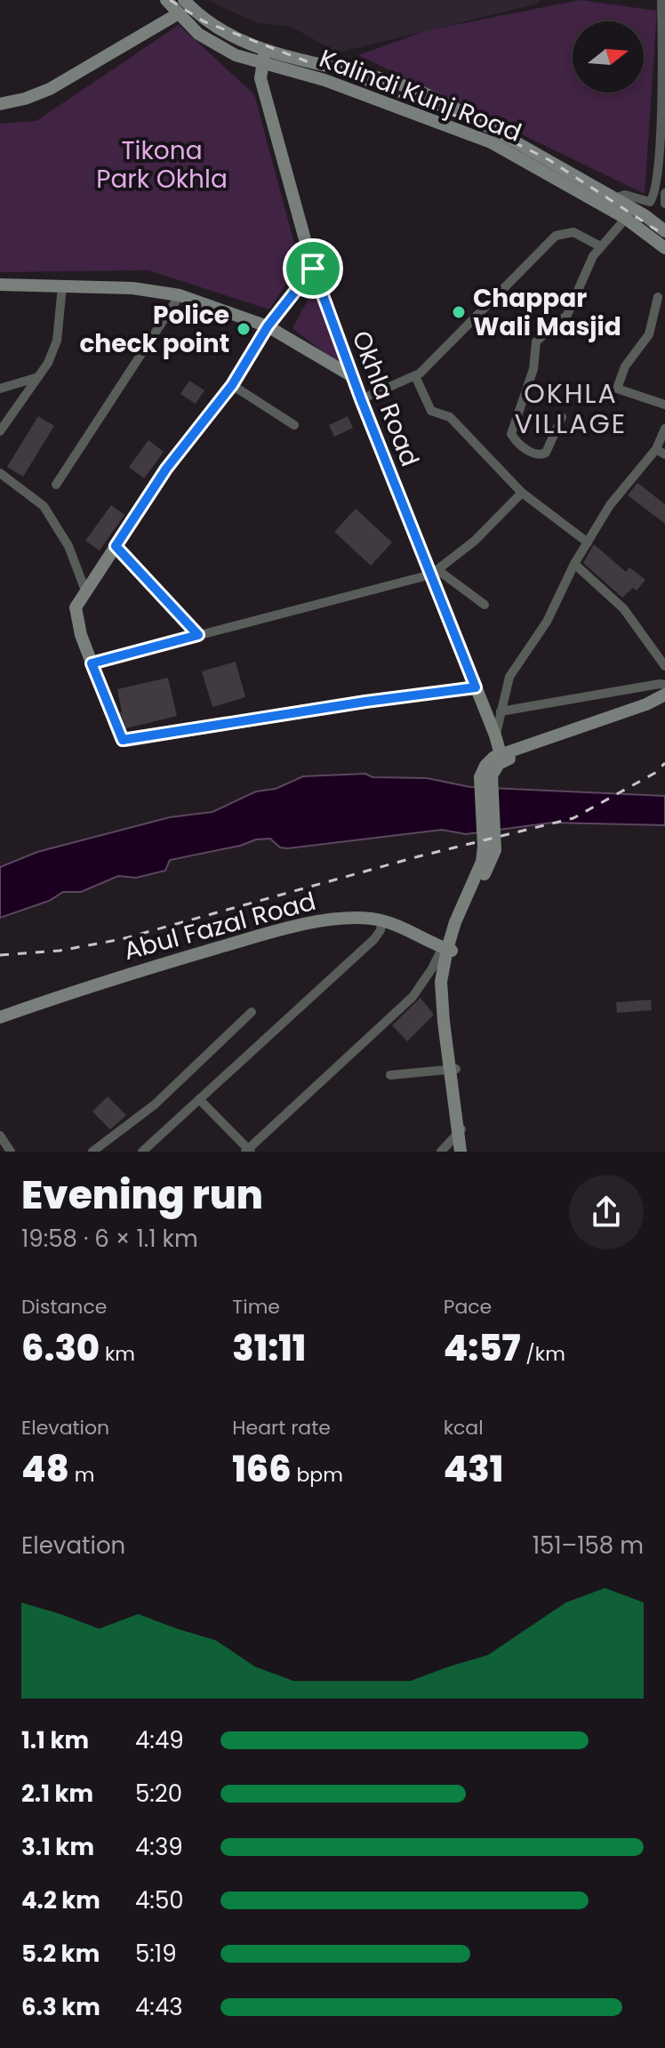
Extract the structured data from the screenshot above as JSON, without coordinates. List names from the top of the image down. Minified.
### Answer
{"streets":{"street":["Kalindi Kunj Road","Okhla Road","Abul Fazal Road"]},"crossings":[["Kalindi Kunj Road","Okhla Road"]],"districts":["OKHLA VILLAGE"],"parks":["Tikona Park Okhla"],"places":["Chappar Wali Masjid","Police check point"],"north":"right","page":{"heading":["Evening run","19:58 · 6 × 1.1 km"],"stats":[["Distance","6.30 km"],["Time","31:11"],["Pace","4:57 /km"],["Elevation","48 m"],["Heart rate","166 bpm"],["kcal","431"]],"chart":["Elevation","151–158 m"],"list":[{"name":"1.1 km","note":"4:49"},{"name":"2.1 km","note":"5:20"},{"name":"3.1 km","note":"4:39"},{"name":"4.2 km","note":"4:50"},{"name":"5.2 km","note":"5:19"},{"name":"6.3 km","note":"4:43"}]}}
